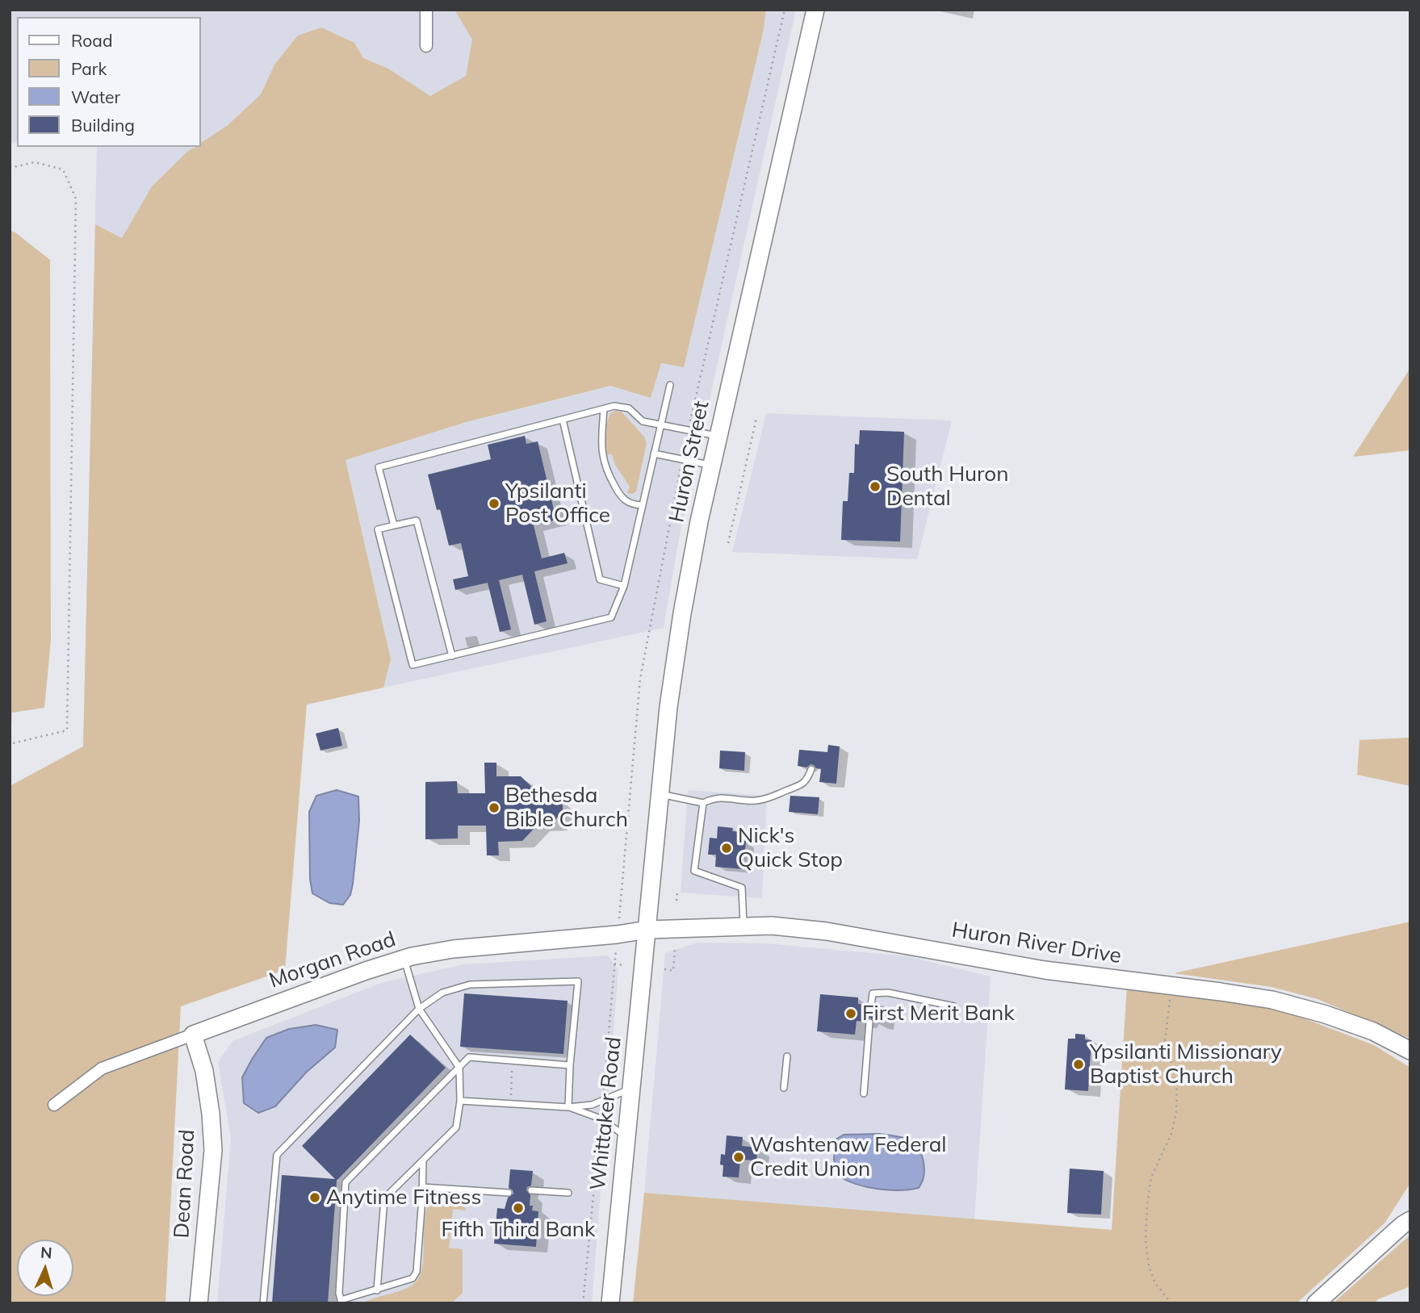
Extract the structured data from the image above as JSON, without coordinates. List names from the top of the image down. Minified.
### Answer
{"streets":{"main road":["Huron Street","Huron River Drive","Morgan Road","Whittaker Road","Dean Road"]},"crossings":[["Huron Street","Huron River Drive"],["Huron Street","Morgan Road"],["Huron Street","Whittaker Road"],["Huron River Drive","Morgan Road"],["Huron River Drive","Whittaker Road"],["Morgan Road","Whittaker Road"],["Morgan Road","Dean Road"]],"places":["South Huron Dental","Ypsilanti Post Office","Bethesda Bible Church","Nick's Quick Stop","First Merit Bank","Ypsilanti Missionary Baptist Church","Washtenaw Federal Credit Union","Anytime Fitness","Fifth Third Bank"],"legend":["Road","Park","Water","Building"],"north":"top"}
